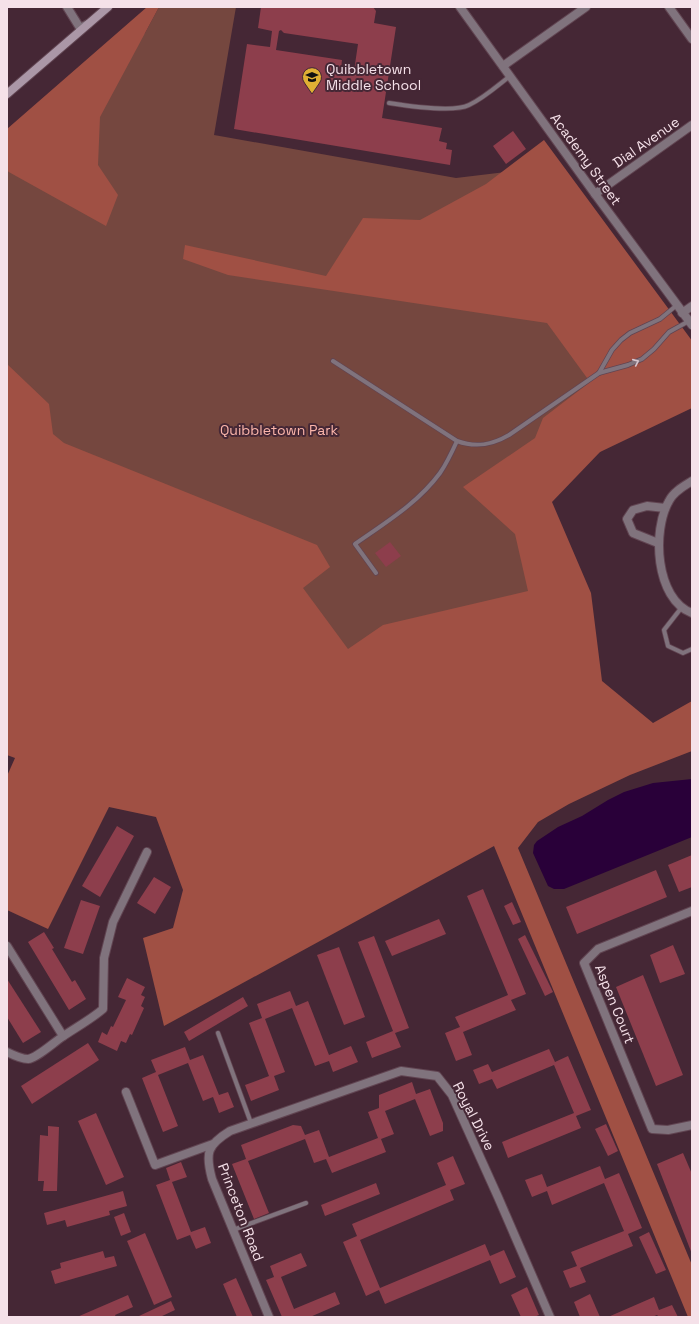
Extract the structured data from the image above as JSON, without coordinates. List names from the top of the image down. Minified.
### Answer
{"streets":{"street":["Dial Avenue","Academy Street","Aspen Court","Royal Drive","Princeton Road"]},"crossings":[["Dial Avenue","Academy Street"]],"parks":["Quibbletown Park"],"places":{"school or university":["Quibbletown Middle School"]}}
